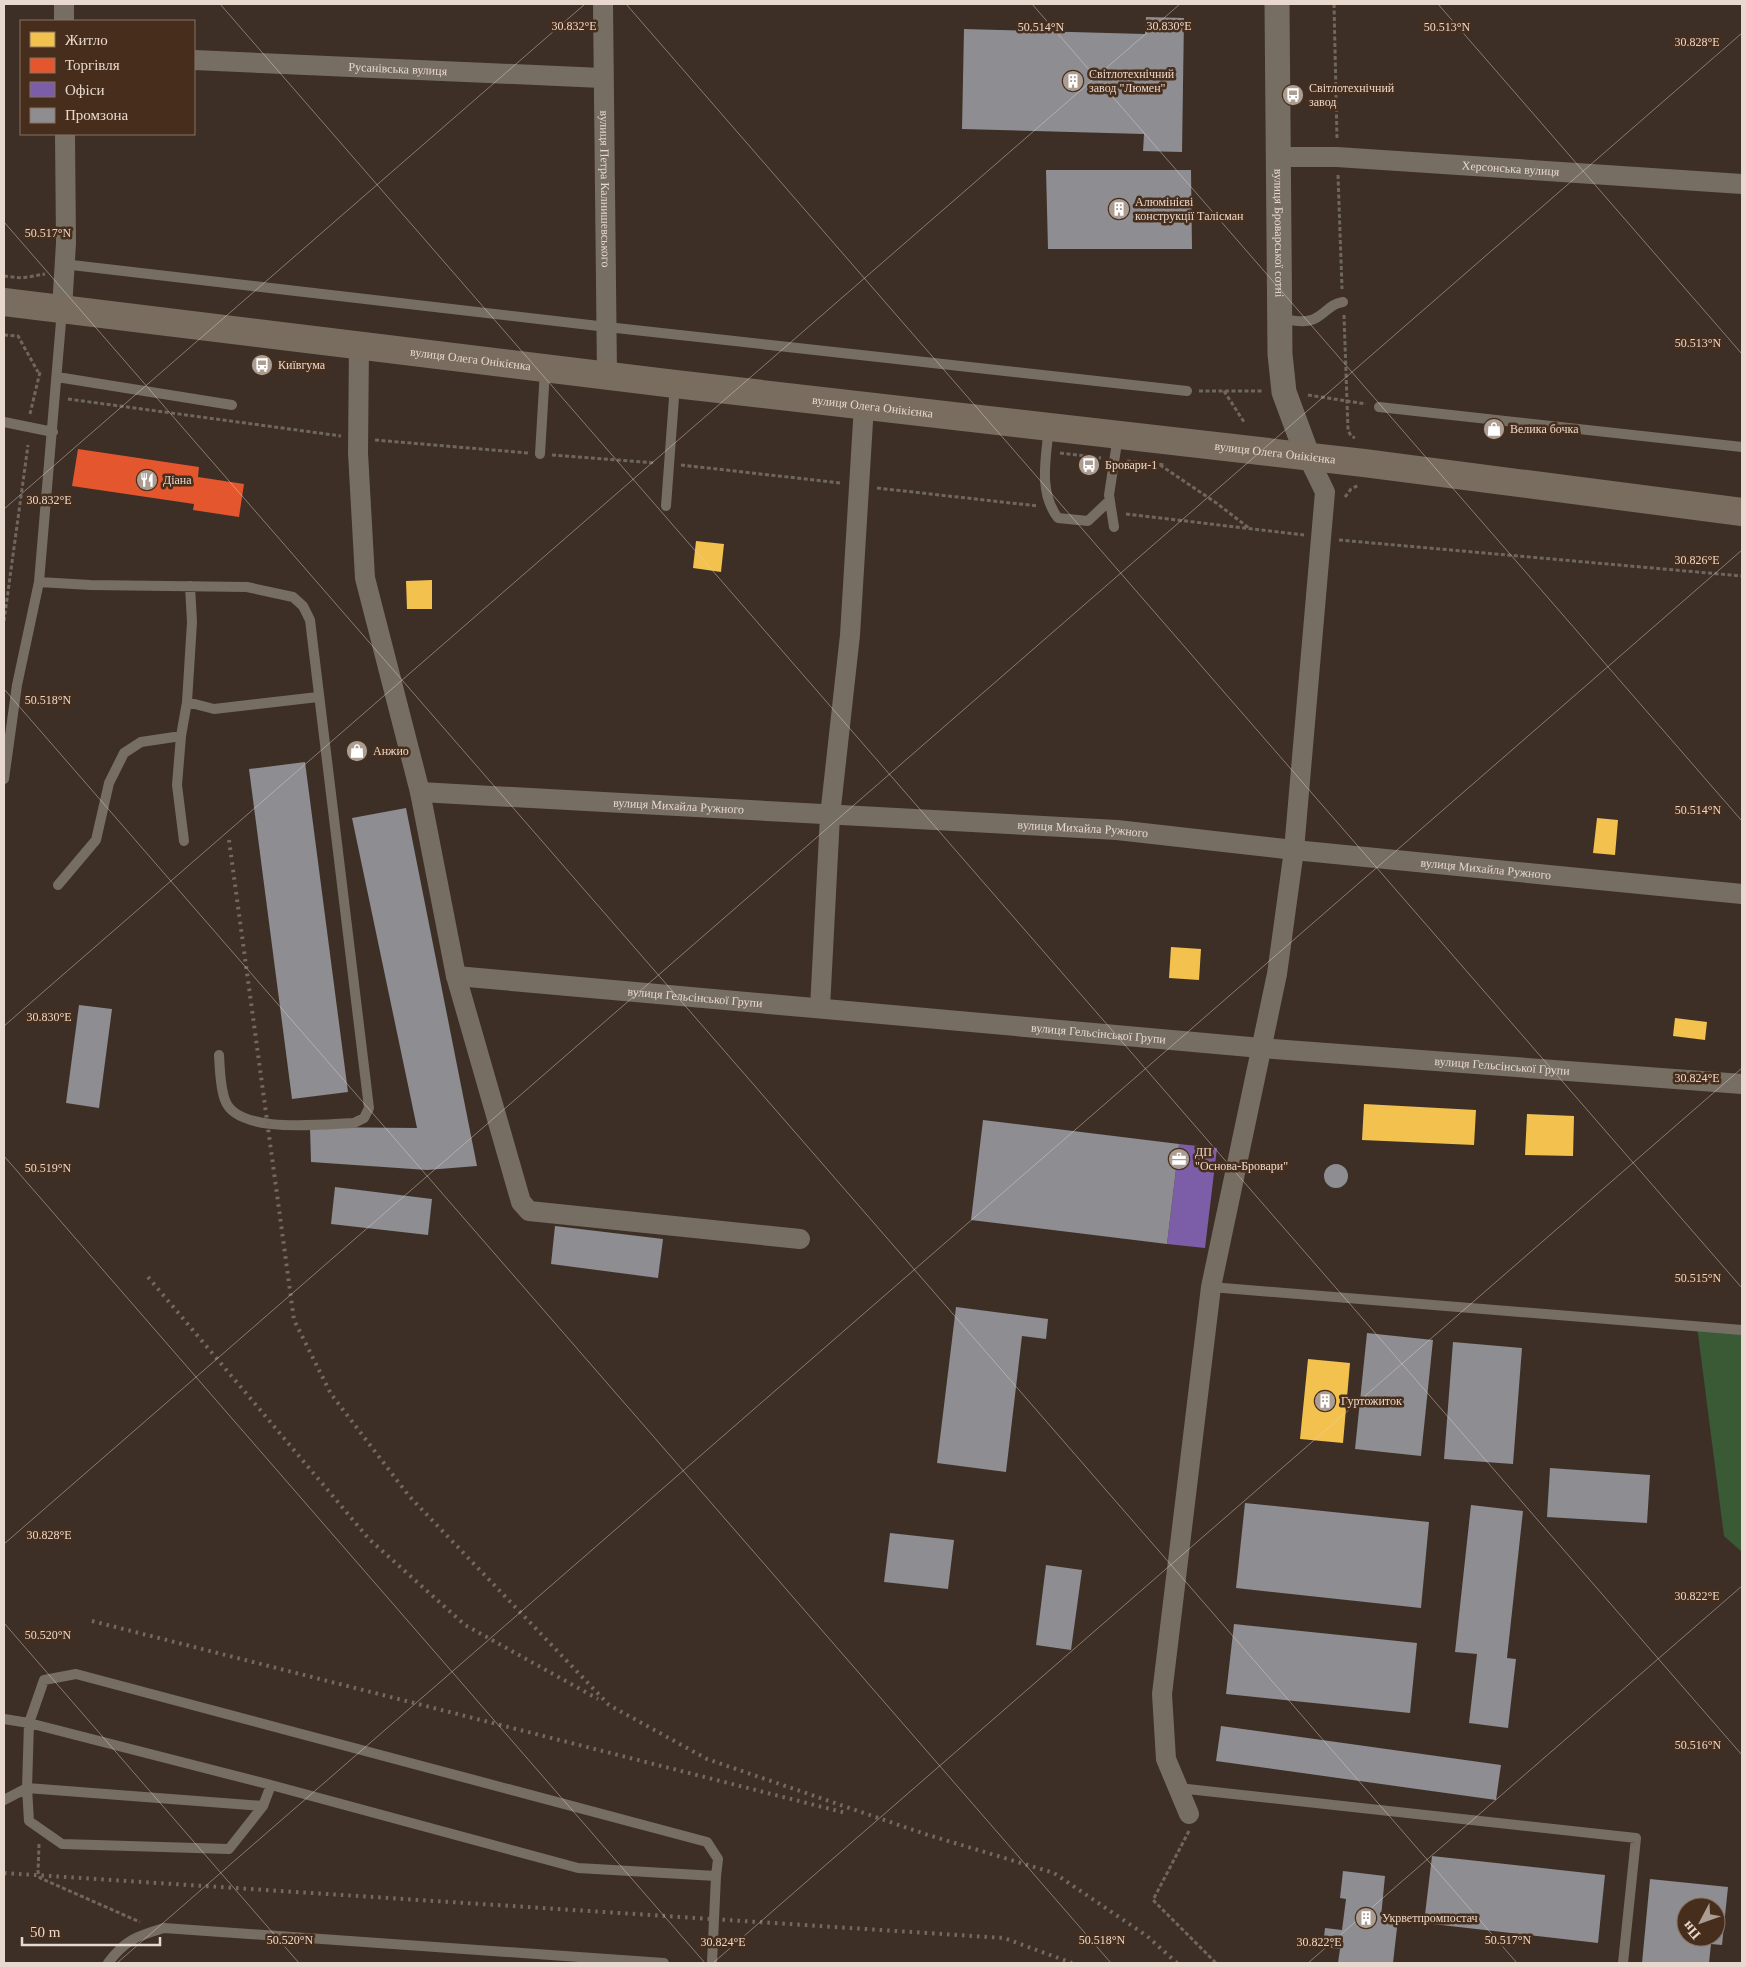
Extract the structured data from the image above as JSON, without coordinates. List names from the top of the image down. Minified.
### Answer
{"streets":{"main road":["вулиця Олега Онікієнка"],"street":["Русанівська вулиця","Херсонська вулиця","вулиця Петра Калнишевського","вулиця Броварської сотні","вулиця Михайла Ружного","вулиця Гельсінської Групи"]},"crossings":[["Русанівська вулиця","вулиця Петра Калнишевського"],["Херсонська вулиця","вулиця Броварської сотні"],["вулиця Петра Калнишевського","вулиця Олега Онікієнка"],["вулиця Броварської сотні","вулиця Олега Онікієнка"]],"places":{"building":["Світлотехнічний завод \"Люмен\"","Алюмінієві конструкції Талісман","Гуртожиток","Укрветпромпостач"],"bus stop":["Світлотехнічний завод","Київгума","Бровари-1"],"shop":["Велика бочка","Анжио"],"restaurant":["Діана"],"office":["ДП \"Основа-Бровари\""]},"legend":["Житло","Торгівля","Офіси","Промзона"],"scale_bar":"50 m","north":"bottom left","coordinates":["30.832°E","30.830°E","50.513°N","50.514°N","30.828°E","50.517°N","30.826°E","50.518°N","30.824°E","50.519°N","50.515°N","30.822°E","50.520°N","50.516°N"]}
